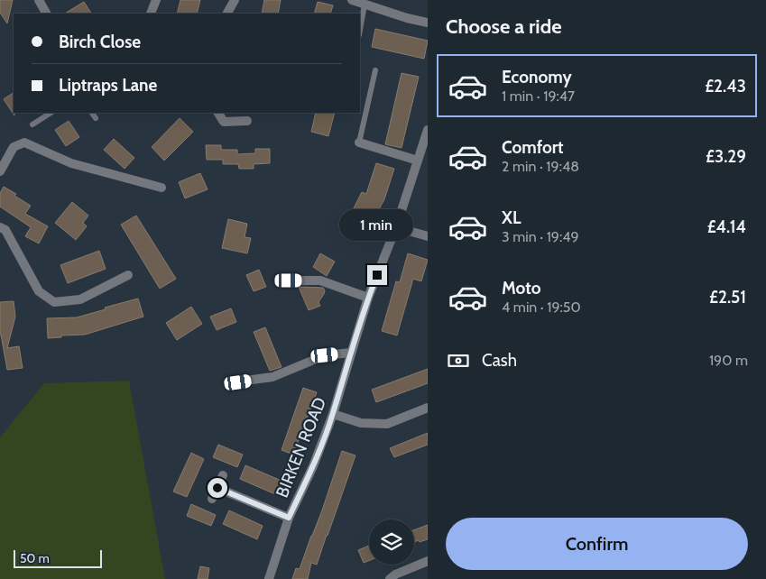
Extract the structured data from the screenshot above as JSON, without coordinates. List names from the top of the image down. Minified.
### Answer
{"streets":{"street":["BIRKEN ROAD"]},"scale_bar":"50 m","page":{"heading":"Choose a ride","banner":["Birch Close","Liptraps Lane"],"list":[{"name":"Economy","note":"1 min · 19:47","value":"£2.43"},{"name":"Comfort","note":"2 min · 19:48","value":"£3.29"},{"name":"XL","note":"3 min · 19:49","value":"£4.14"},{"name":"Moto","note":"4 min · 19:50","value":"£2.51"}],"bubble":"1 min","pay":["Cash","190 m"],"buttons":"Confirm","scale":"50 m"}}
